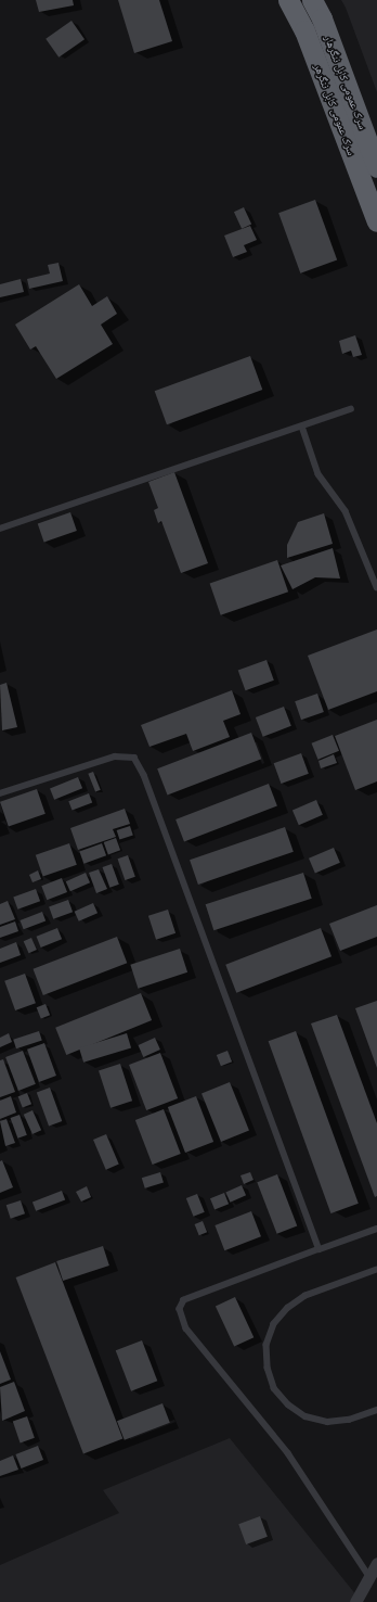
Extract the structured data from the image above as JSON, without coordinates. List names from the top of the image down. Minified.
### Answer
{"streets":{"highway":["سرک عمومی کابل ننگرهار","سرک عمومی کابل ننگرهر"]}}
